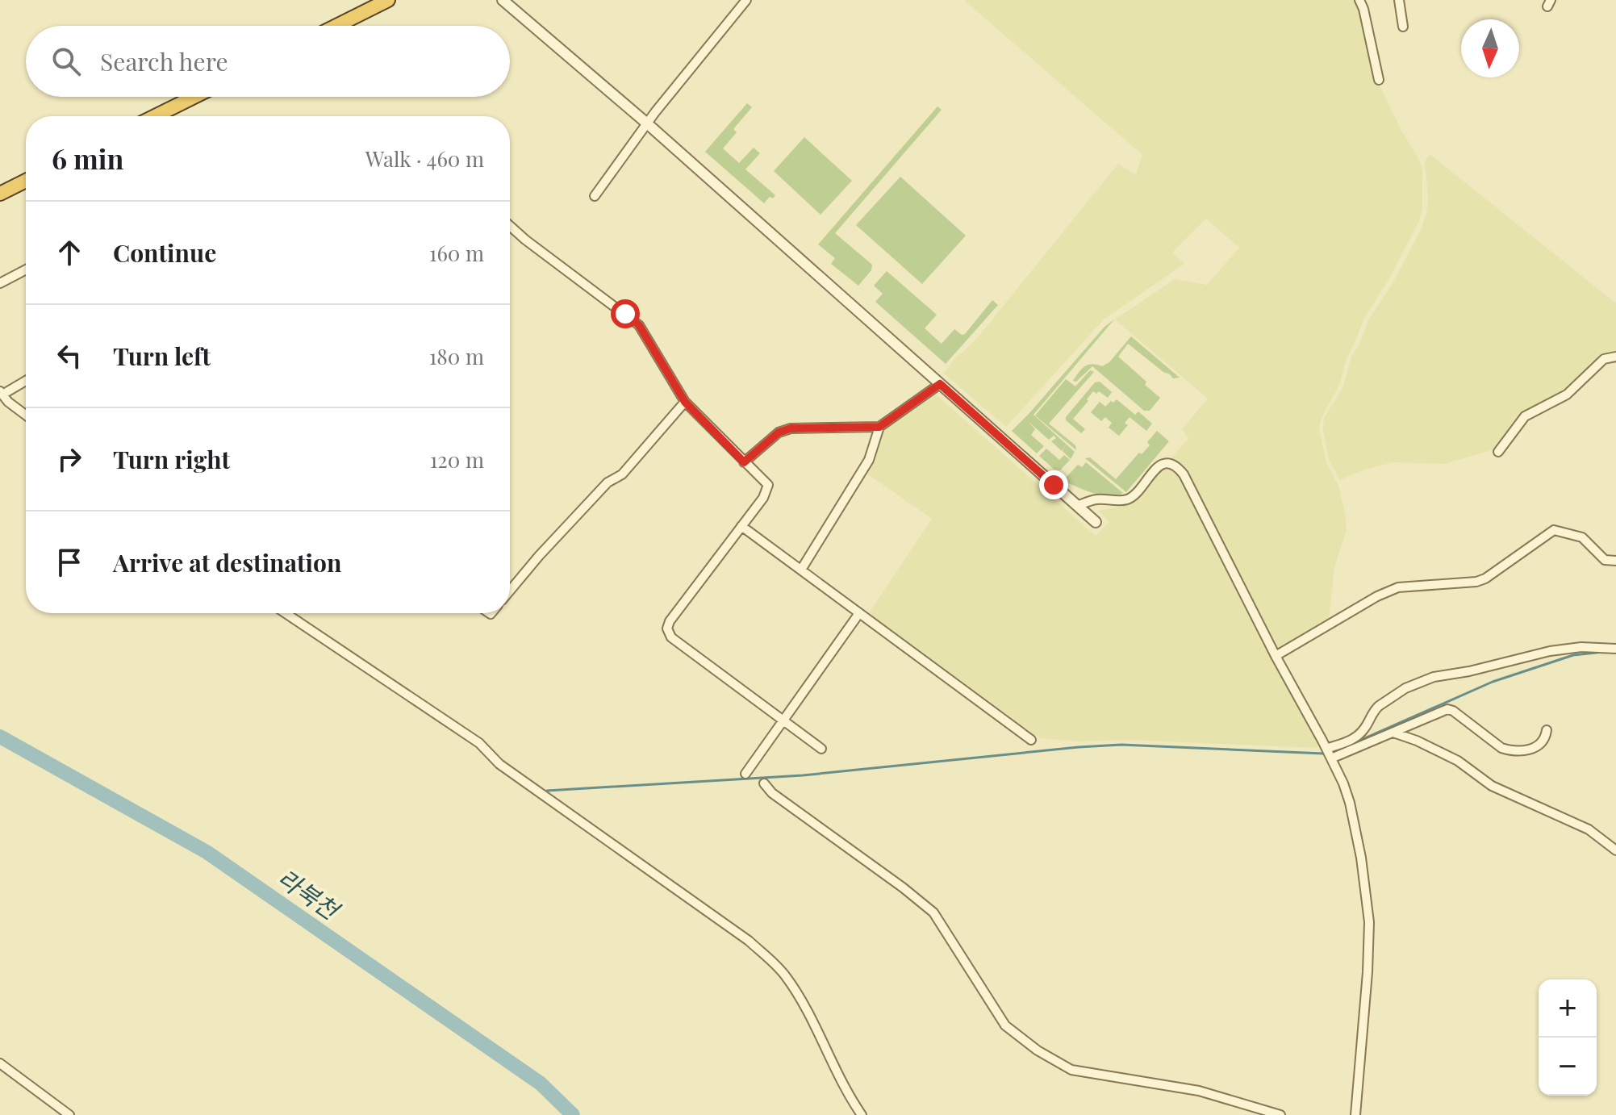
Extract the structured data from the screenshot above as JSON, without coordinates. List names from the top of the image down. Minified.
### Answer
{"water":["라북천"],"north":"bottom","page":{"search":"Search here","heading":["6 min","Walk · 460 m"],"list":[["Continue","160 m"],["Turn left","180 m"],["Turn right","120 m"],"Arrive at destination"],"map_buttons":["+","−"]}}
